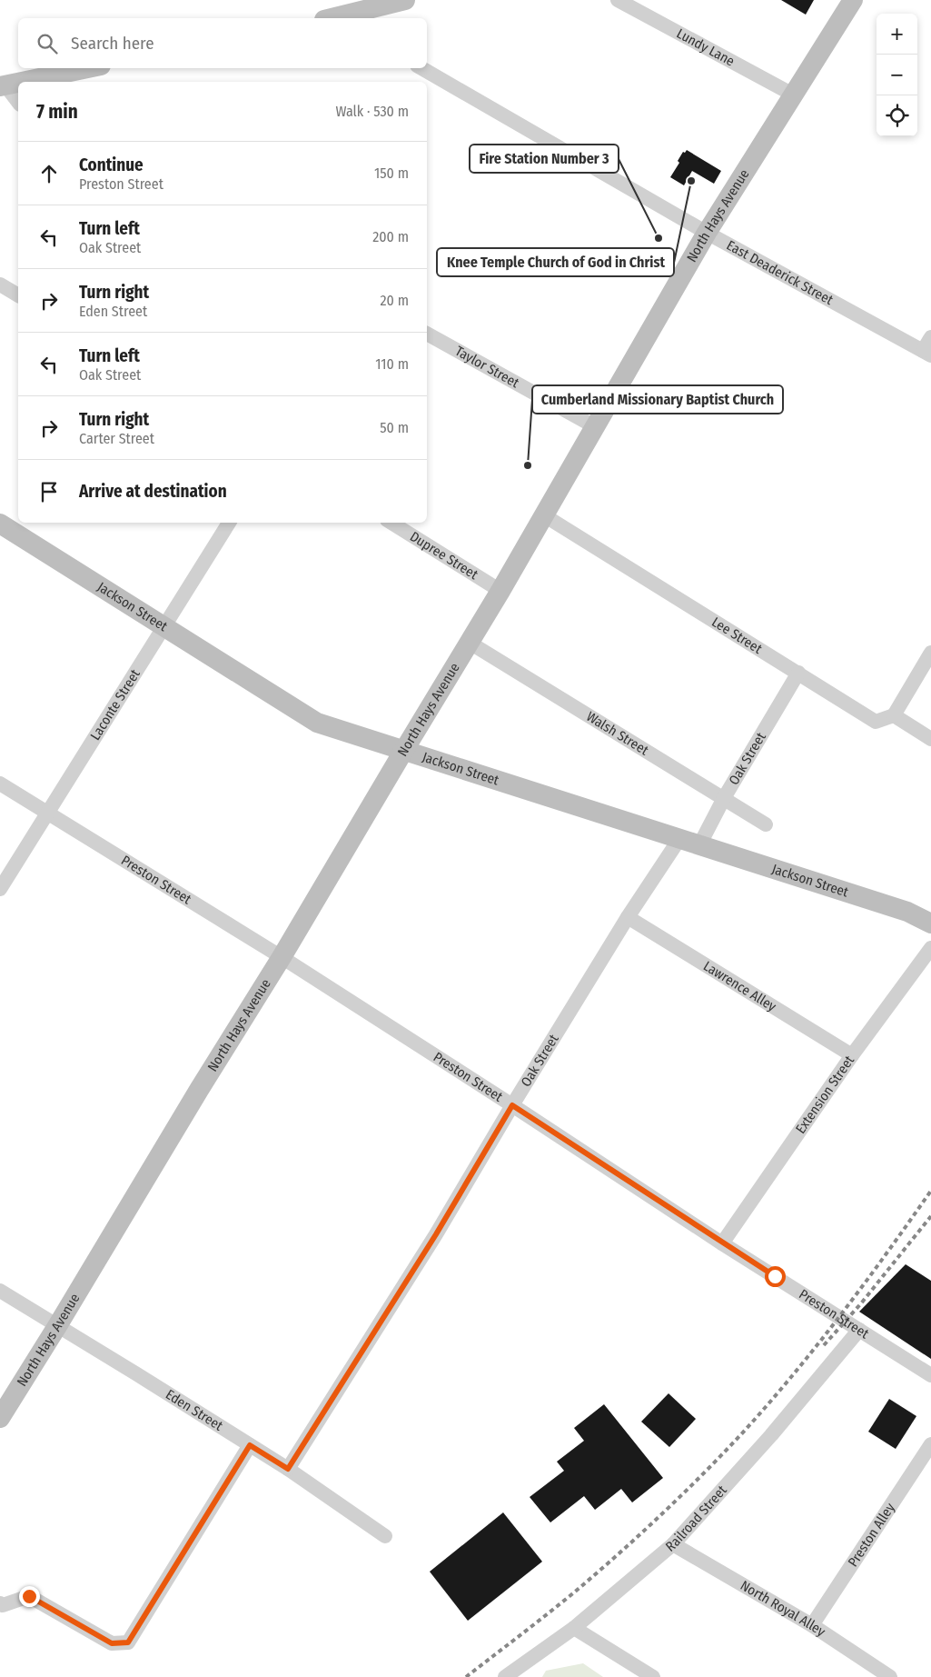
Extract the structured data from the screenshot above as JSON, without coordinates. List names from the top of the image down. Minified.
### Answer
{"streets":{"street":["Lundy Lane","North Hays Avenue","East Deaderick Street","Taylor Street","Dupree Street","Jackson Street","Lee Street","Laconte Street","Walsh Street","Oak Street","Preston Street","Lawrence Alley","Extension Street","Eden Street","Railroad Street","Preston Alley","North Royal Alley"]},"crossings":[["Lundy Lane","North Hays Avenue"],["North Hays Avenue","East Deaderick Street"],["North Hays Avenue","Taylor Street"],["North Hays Avenue","Dupree Street"],["North Hays Avenue","Jackson Street"],["North Hays Avenue","Lee Street"],["North Hays Avenue","Walsh Street"],["North Hays Avenue","Preston Street"],["North Hays Avenue","Eden Street"],["Jackson Street","Laconte Street"],["Jackson Street","Oak Street"],["Lee Street","Oak Street"],["Laconte Street","Preston Street"],["Walsh Street","Oak Street"],["Oak Street","Preston Street"],["Oak Street","Lawrence Alley"],["Oak Street","Eden Street"],["Preston Street","Extension Street"],["Preston Street","Railroad Street"],["Lawrence Alley","Extension Street"],["Railroad Street","North Royal Alley"],["Preston Alley","North Royal Alley"]],"places":["Knee Temple Church of God in Christ","Fire Station Number 3","Cumberland Missionary Baptist Church"],"page":{"map_buttons":["+","−"],"search":"Search here","heading":["7 min","Walk · 530 m"],"list":[["Continue","Preston Street","150 m"],["Turn left","Oak Street","200 m"],["Turn right","Eden Street","20 m"],["Turn left","Oak Street","110 m"],["Turn right","Carter Street","50 m"],"Arrive at destination"]}}
